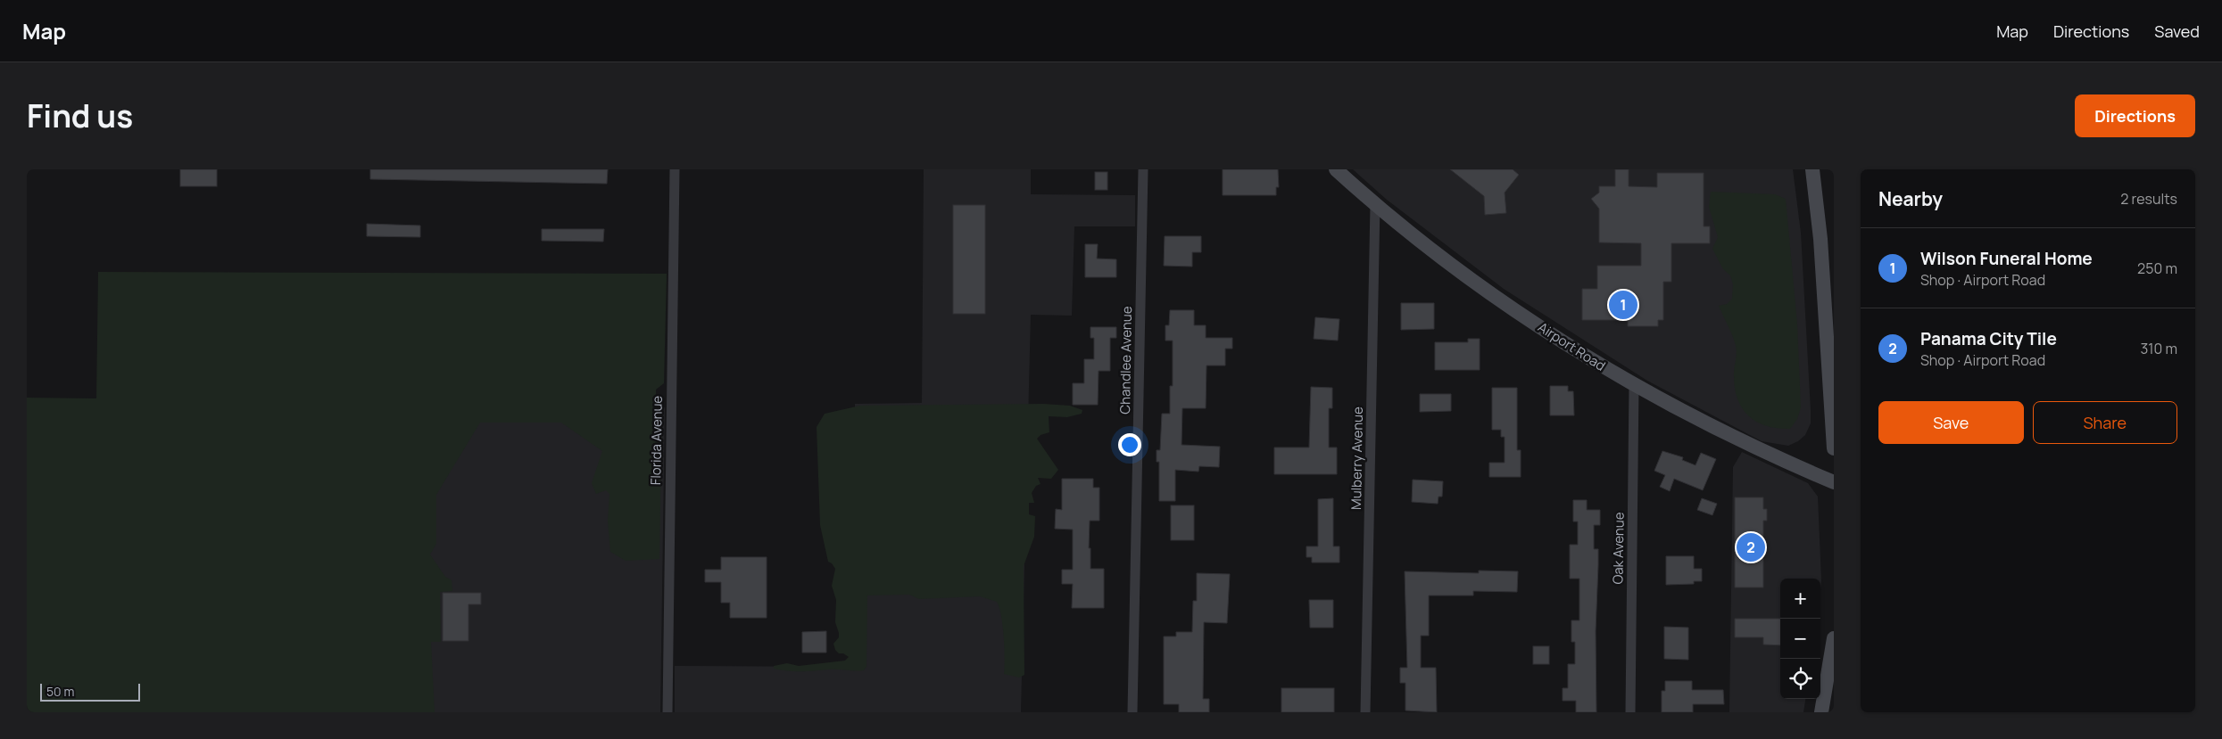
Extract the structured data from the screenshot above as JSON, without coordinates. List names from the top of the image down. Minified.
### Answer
{"streets":{"main road":["Airport Road"],"street":["Chandlee Avenue","Florida Avenue","Mulberry Avenue","Oak Avenue"]},"crossings":[["Airport Road","Mulberry Avenue"],["Airport Road","Oak Avenue"]],"scale_bar":"50 m","page":{"header":"Map","nav":["Map","Directions","Saved"],"title":"Find us","buttons":["Directions",["Save","Share"]],"heading":["Nearby","2 results"],"list":[{"mark":"1","name":"Wilson Funeral Home","note":"Shop · Airport Road","value":"250 m"},{"mark":"2","name":"Panama City Tile","note":"Shop · Airport Road","value":"310 m"}],"pins":["1","2"],"map_buttons":["+","−"],"scale":"50 m"}}
